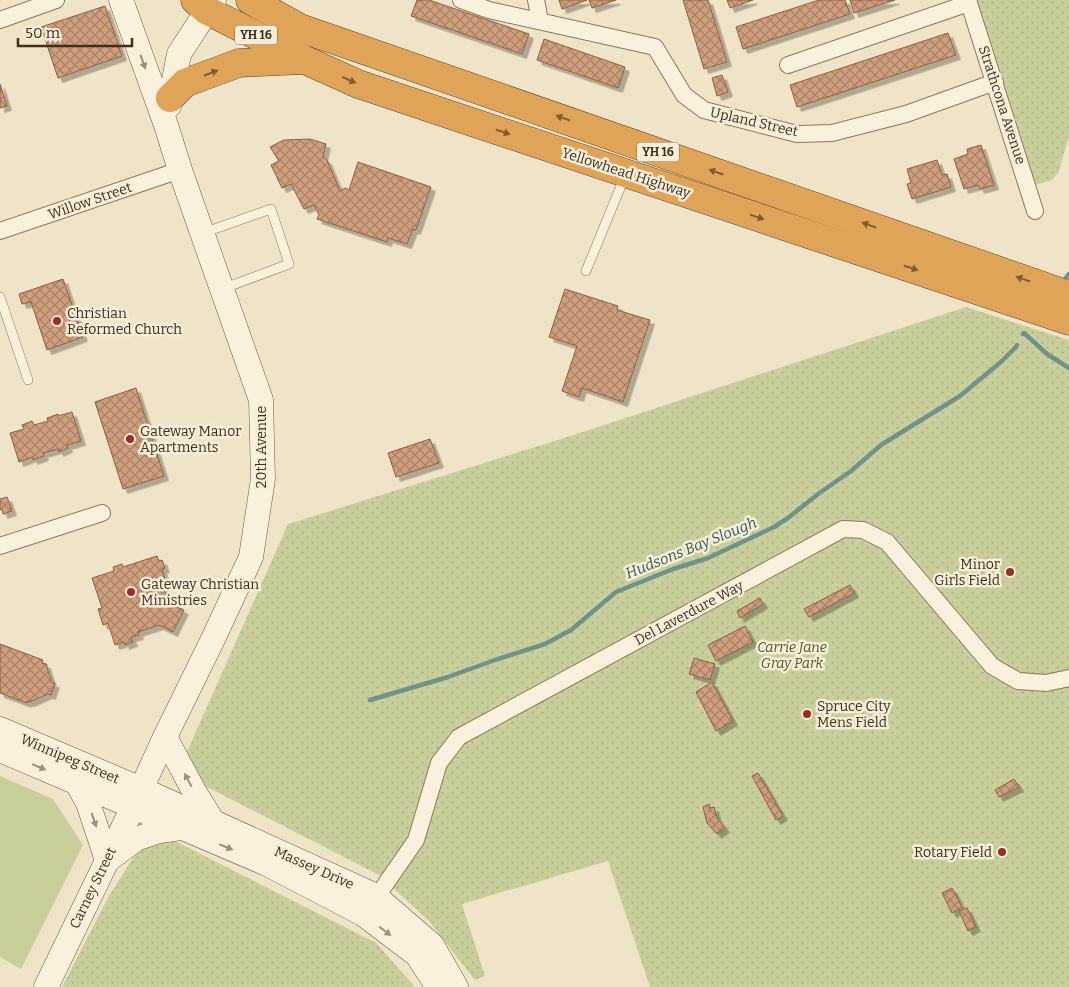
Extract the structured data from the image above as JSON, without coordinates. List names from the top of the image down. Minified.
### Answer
{"streets":{"highway":["YH 16","Yellowhead Highway"],"street":["Strathcona Avenue","Upland Street","Willow Street","20th Avenue","Del Laverdure Way","Winnipeg Street","Massey Drive","Carney Street"]},"crossings":[["Strathcona Avenue","Upland Street"],["Yellowhead Highway","20th Avenue"],["Willow Street","20th Avenue"],["20th Avenue","Winnipeg Street"],["20th Avenue","Massey Drive"],["20th Avenue","Carney Street"],["Del Laverdure Way","Massey Drive"],["Winnipeg Street","Massey Drive"],["Winnipeg Street","Carney Street"],["Massey Drive","Carney Street"]],"water":["Hudsons Bay Slough"],"parks":["Carrie Jane Gray Park"],"places":["Christian Reformed Church","Gateway Manor Apartments","Minor Girls Field","Gateway Christian Ministries","Spruce City Mens Field","Rotary Field"],"scale_bar":"50 m"}
